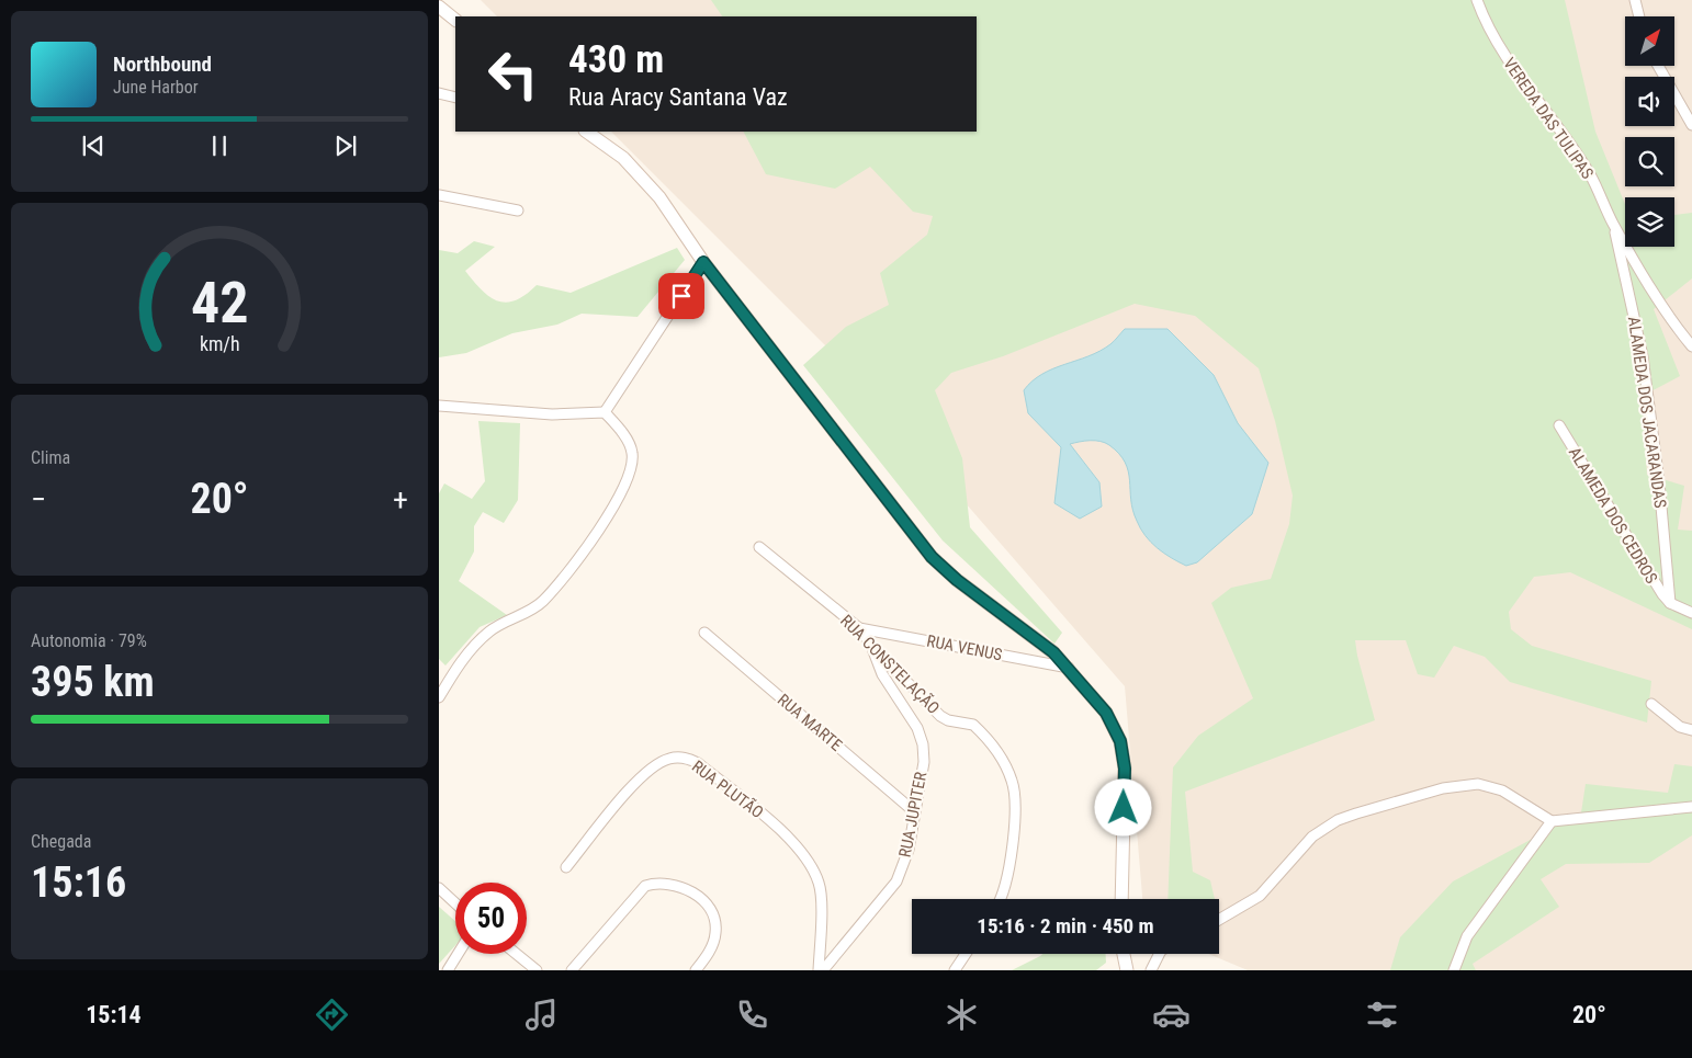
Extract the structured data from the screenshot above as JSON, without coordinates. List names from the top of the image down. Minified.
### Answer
{"streets":{"street":["VEREDA DAS TULIPAS","ALAMEDA DOS JACARANDAS","ALAMEDA DOS CEDROS","RUA VENUS","RUA CONSTELAÇÃO","RUA MARTE","RUA PLUTÃO","RUA JUPITER"]},"crossings":[["VEREDA DAS TULIPAS","ALAMEDA DOS JACARANDAS"],["ALAMEDA DOS JACARANDAS","ALAMEDA DOS CEDROS"],["RUA VENUS","RUA CONSTELAÇÃO"],["RUA CONSTELAÇÃO","RUA JUPITER"],["RUA MARTE","RUA JUPITER"]],"north":"top right","page":{"turn":["430 m","Rua Aracy Santana Vaz"],"song":["Northbound","June Harbor"],"tile":["Clima",["Autonomia · 79%","395 km"],["Chegada","15:16"]],"heat":["−","20°","+"],"limit":"50","trip":"15:16 · 2 min · 450 m","tabs":["15:14","20°"],"gauge":["42","km/h"]}}
